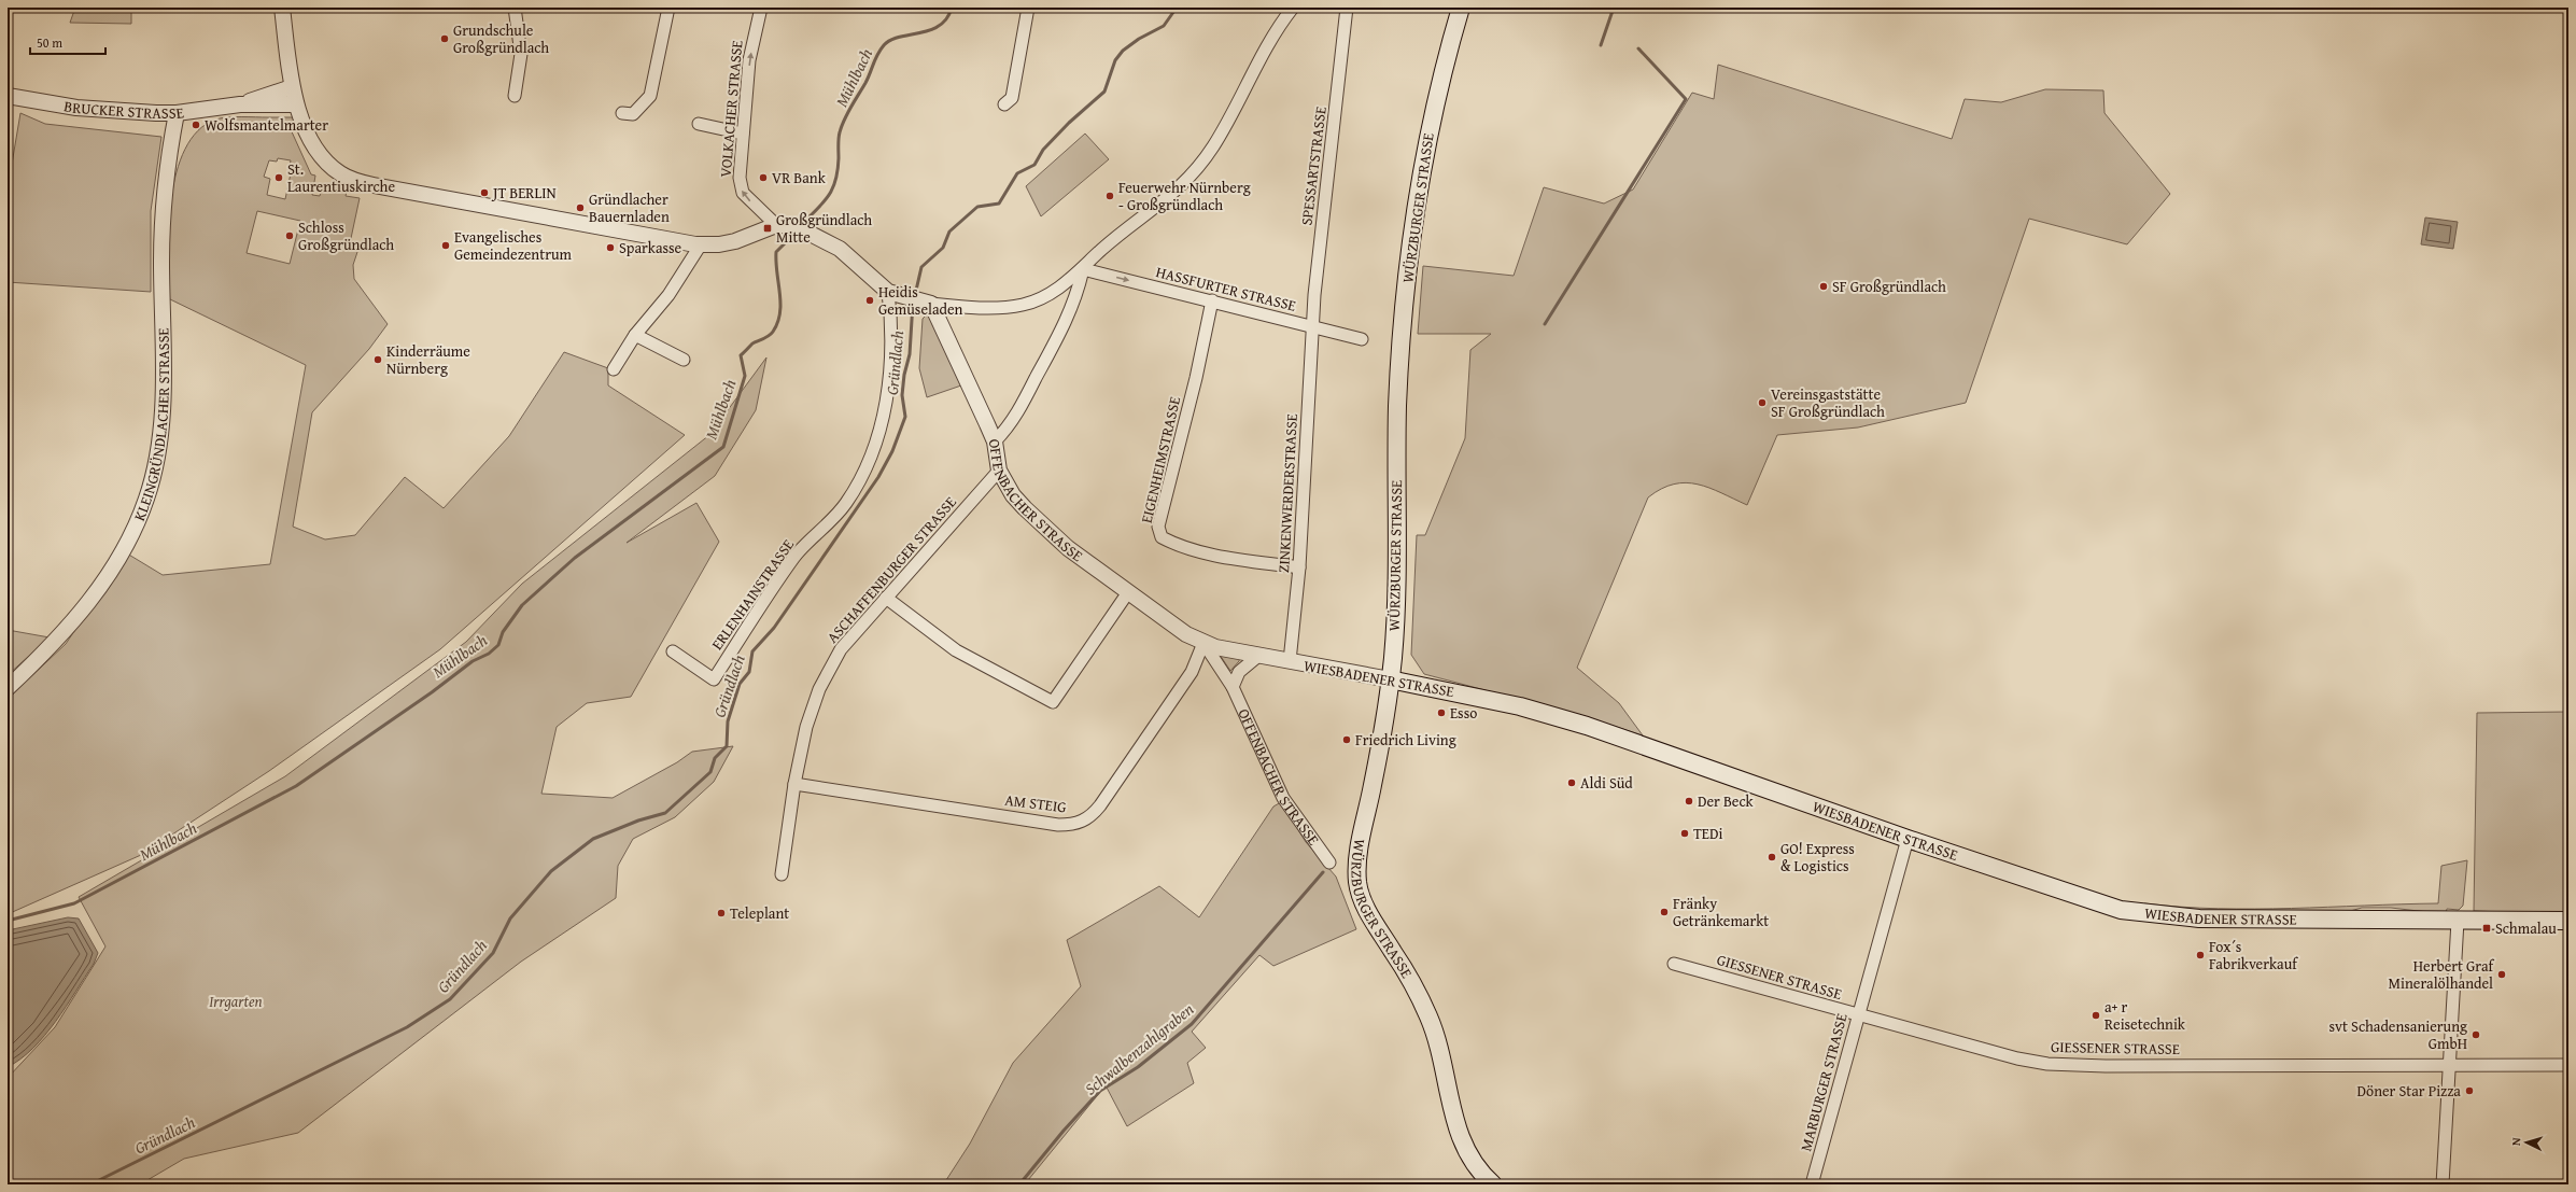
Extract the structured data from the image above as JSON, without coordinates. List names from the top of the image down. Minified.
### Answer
{"streets":{"main road":["WÜRZBURGER STRASSE","WIESBADENER STRASSE"],"street":["BRUCKER STRASSE","VOLKACHER STRASSE","SPESSARTSTRASSE","HASSFURTER STRASSE","KLEINGRÜNDLACHER STRASSE","EIGENHEIMSTRASSE","ZINKENWERDERSTRASSE","OFFENBACHER STRASSE","ASCHAFFENBURGER STRASSE","ERLENHAINSTRASSE","AM STEIG","GIESSENER STRASSE","MARBURGER STRASSE"]},"crossings":[["BRUCKER STRASSE","KLEINGRÜNDLACHER STRASSE"],["SPESSARTSTRASSE","HASSFURTER STRASSE"],["SPESSARTSTRASSE","ZINKENWERDERSTRASSE"],["WÜRZBURGER STRASSE","WIESBADENER STRASSE"],["HASSFURTER STRASSE","EIGENHEIMSTRASSE"],["HASSFURTER STRASSE","ZINKENWERDERSTRASSE"],["EIGENHEIMSTRASSE","ZINKENWERDERSTRASSE"],["ZINKENWERDERSTRASSE","WIESBADENER STRASSE"],["OFFENBACHER STRASSE","ASCHAFFENBURGER STRASSE"],["OFFENBACHER STRASSE","WIESBADENER STRASSE"],["OFFENBACHER STRASSE","AM STEIG"],["ASCHAFFENBURGER STRASSE","AM STEIG"],["WIESBADENER STRASSE","AM STEIG"],["WIESBADENER STRASSE","MARBURGER STRASSE"],["GIESSENER STRASSE","MARBURGER STRASSE"]],"one_way":["VOLKACHER STRASSE","HASSFURTER STRASSE"],"water":["Mühlbach","Gründlach","Schwalbenzahlgraben"],"parks":["Irrgarten"],"places":{"other":["Grundschule Großgründlach","Wolfsmantelmarter","St. Laurentiuskirche","VR Bank","JT BERLIN","Feuerwehr Nürnberg - Großgründlach","Gründlacher Bauernladen","Schloss Großgründlach","Evangelisches Gemeindezentrum","Sparkasse","SF Großgründlach","Heidis Gemüseladen","Kinderräume Nürnberg","Vereinsgaststätte SF Großgründlach","Esso","Friedrich Living","Aldi Süd","Der Beck","TEDi","GO! Express & Logistics","Fränky Getränkemarkt","Teleplant","Fox´s Fabrikverkauf","Herbert Graf Mineralölhandel","a+ r Reisetechnik","svt Schadensanierung GmbH","Döner Star Pizza"],"transit":["Großgründlach Mitte","Schmalau"]},"scale_bar":"50 m","north":"left"}
